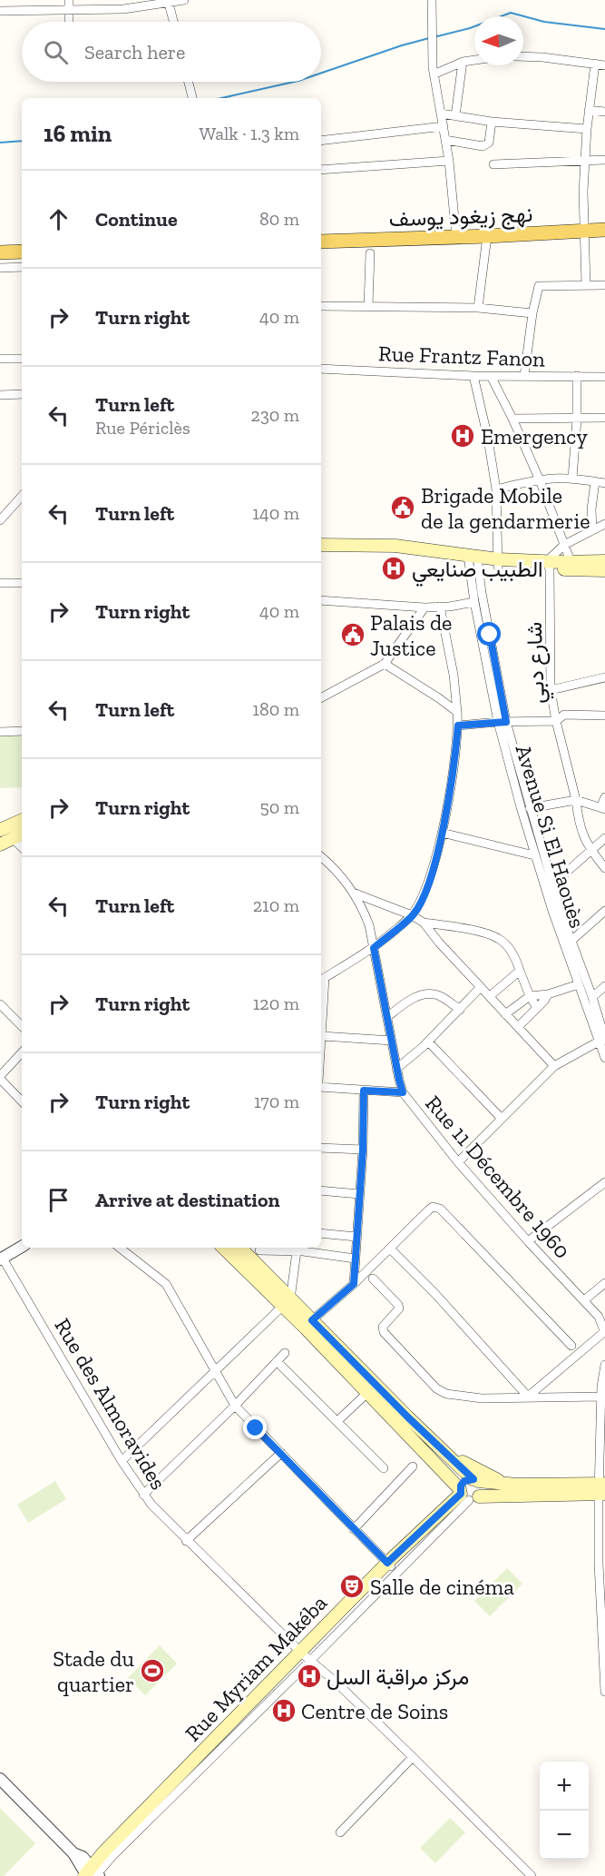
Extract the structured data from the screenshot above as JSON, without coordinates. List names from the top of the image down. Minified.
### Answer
{"streets":{"main road":["نهج زيغود يوسف","Rue Myriam Makéba"],"street":["Rue Frantz Fanon","شارع دبي","Avenue Si El Haouès","Rue 11 Décembre 1960","Rue des Almoravides"]},"crossings":[["Rue des Almoravides","Rue Myriam Makéba"]],"places":{"hospital":["Emergency","الطبيب صنايعي","مركز مراقبة السل","Centre de Soins"],"public building":["Brigade Mobile de la gendarmerie","Palais de Justice"],"theatre":["Salle de cinéma"],"sports":["Stade du quartier"]},"north":"left","page":{"search":"Search here","heading":["16 min","Walk · 1.3 km"],"list":[["Continue","80 m"],["Turn right","40 m"],["Turn left","Rue Périclès","230 m"],["Turn left","140 m"],["Turn right","40 m"],["Turn left","180 m"],["Turn right","50 m"],["Turn left","210 m"],["Turn right","120 m"],["Turn right","170 m"],"Arrive at destination"],"map_buttons":["+","−"]}}
